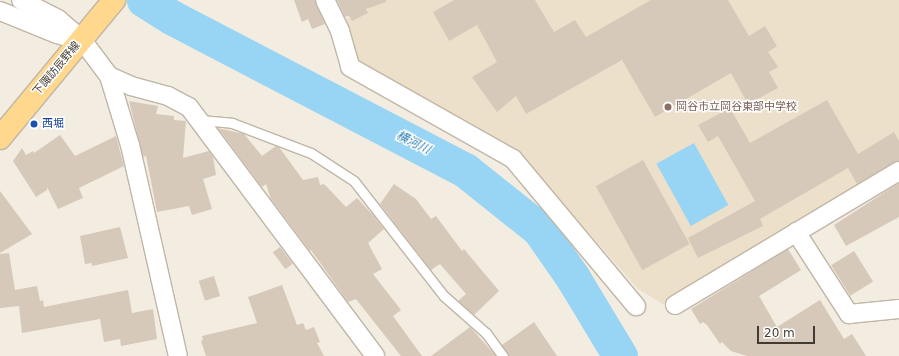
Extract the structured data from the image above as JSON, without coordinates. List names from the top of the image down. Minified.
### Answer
{"streets":{"main road":["下諏訪辰野線"]},"water":["横河川"],"places":["岡谷市立岡谷東部中学校","西堀"],"scale_bar":"20 m"}
